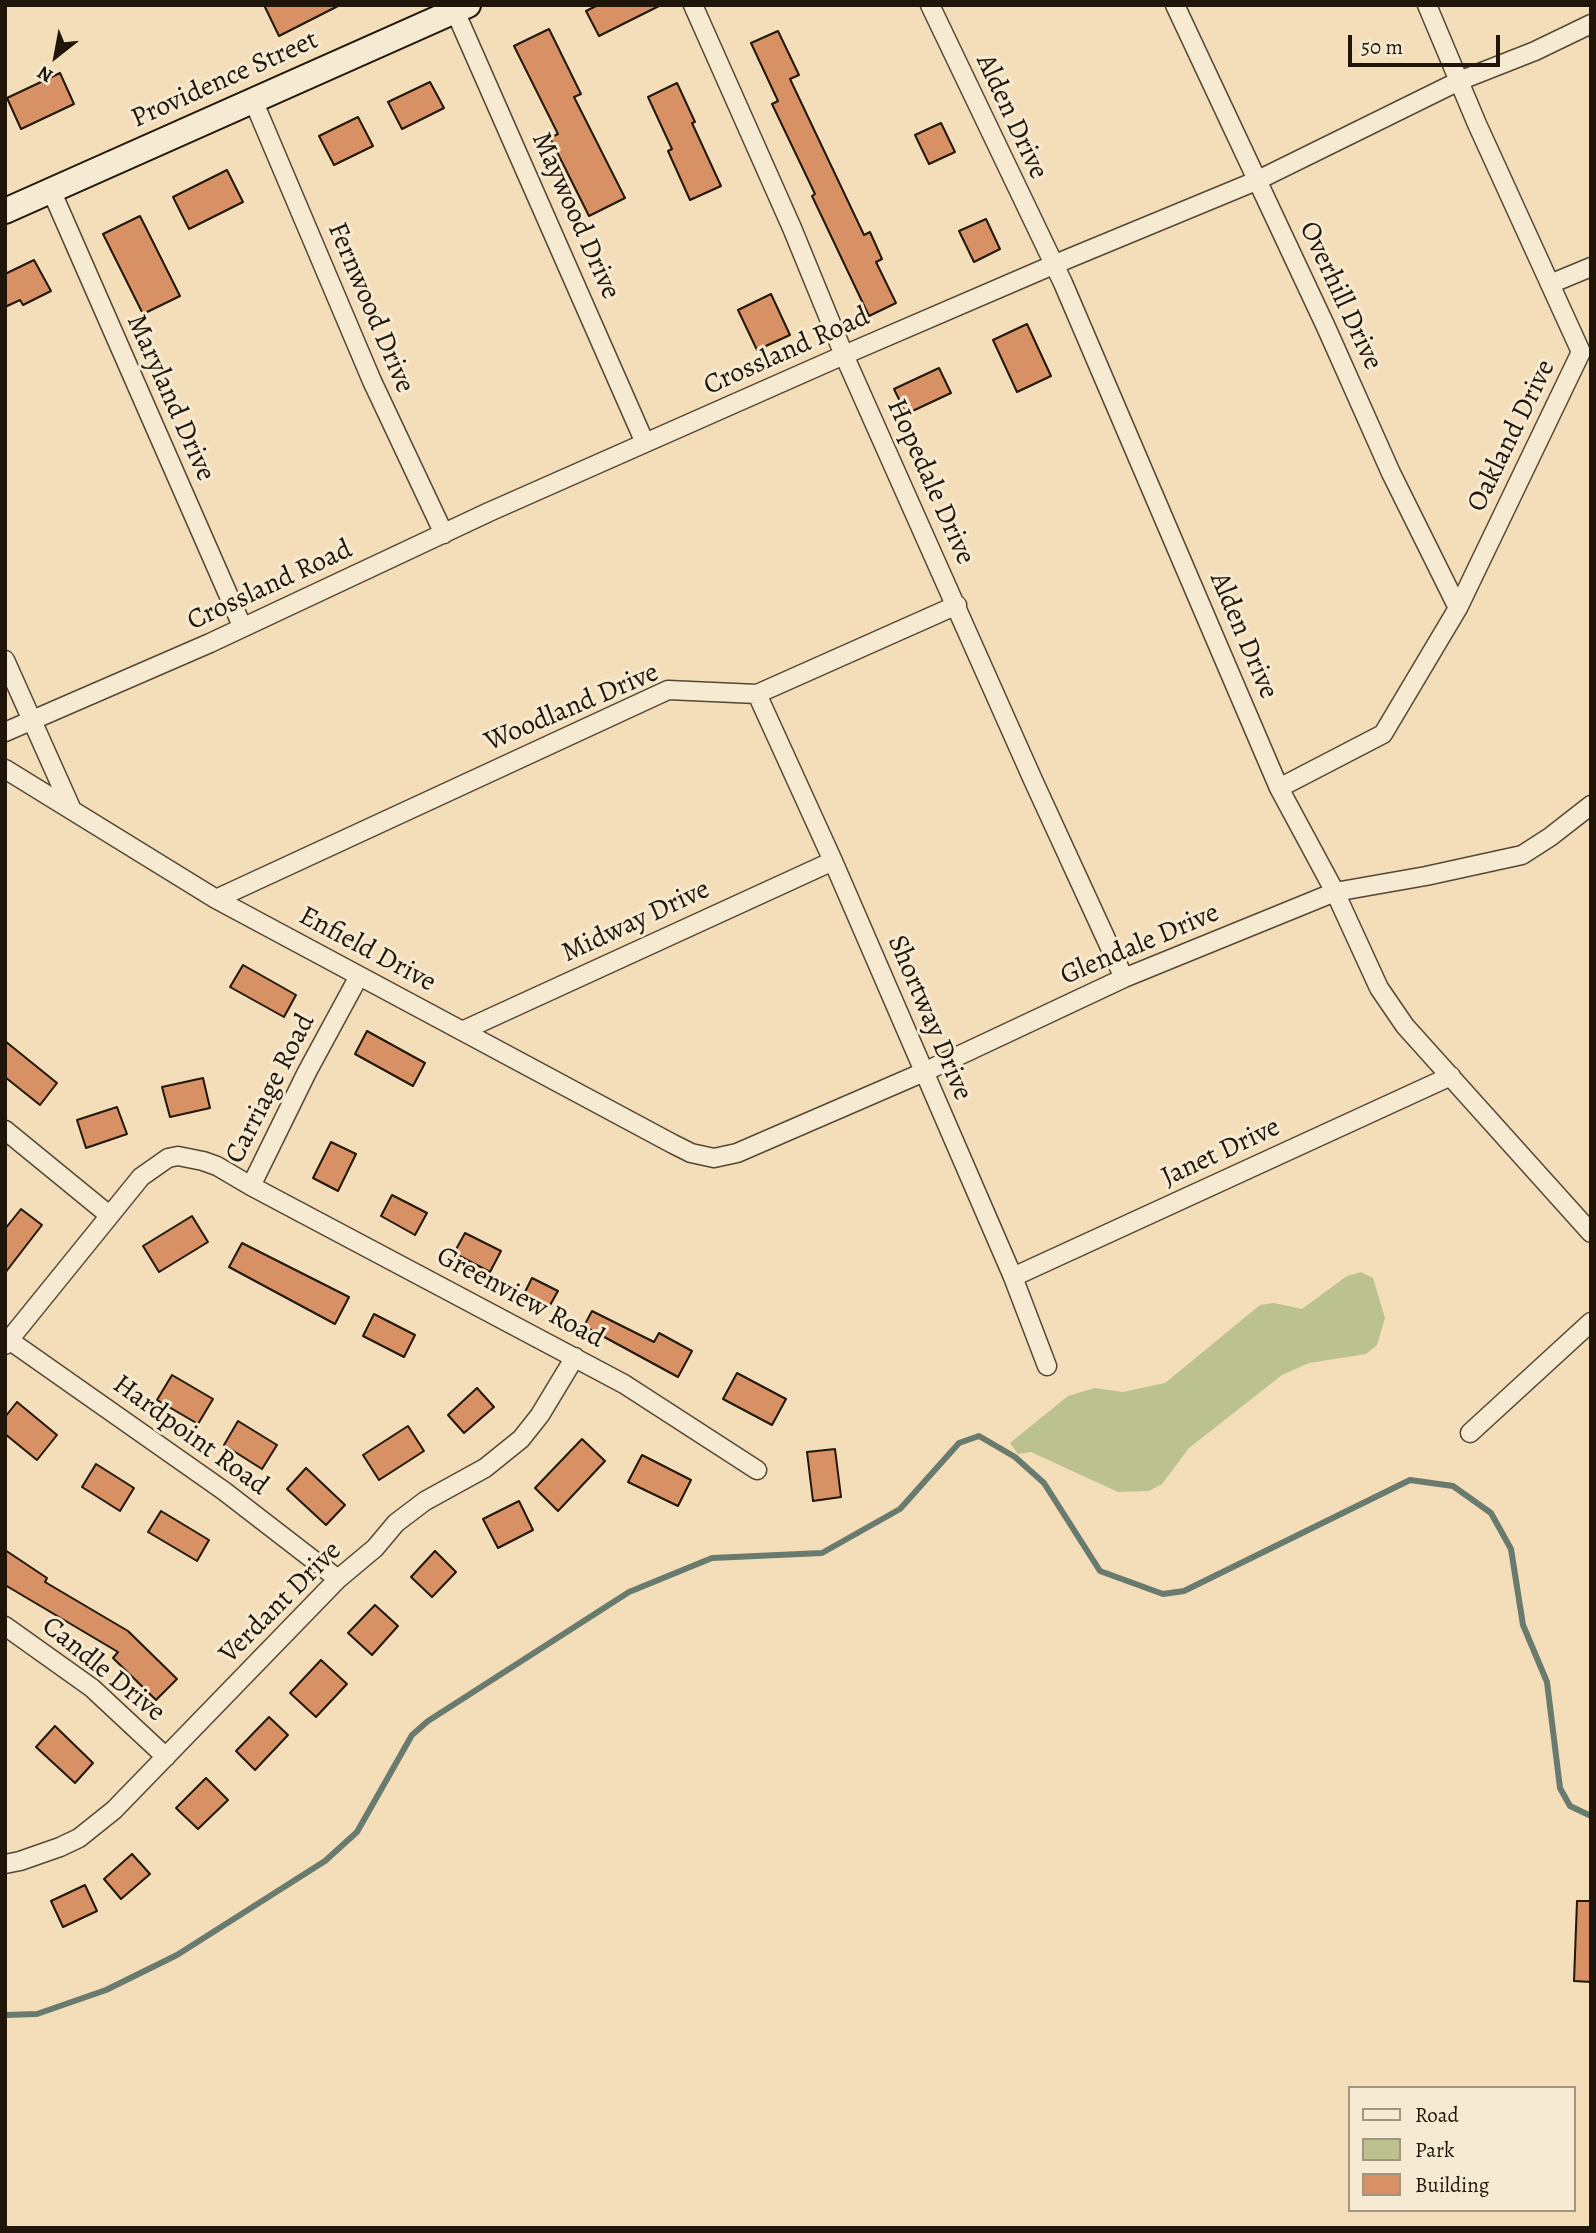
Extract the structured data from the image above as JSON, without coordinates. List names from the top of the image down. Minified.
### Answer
{"streets":{"main road":["Providence Street"],"street":["Alden Drive","Maywood Drive","Overhill Drive","Fernwood Drive","Crossland Road","Maryland Drive","Oakland Drive","Hopedale Drive","Woodland Drive","Midway Drive","Glendale Drive","Enfield Drive","Shortway Drive","Carriage Road","Janet Drive","Greenview Road","Hardpoint Road","Verdant Drive","Candle Drive"]},"crossings":[["Providence Street","Maywood Drive"],["Providence Street","Fernwood Drive"],["Providence Street","Maryland Drive"],["Alden Drive","Crossland Road"],["Alden Drive","Oakland Drive"],["Alden Drive","Glendale Drive"],["Alden Drive","Janet Drive"],["Maywood Drive","Crossland Road"],["Overhill Drive","Crossland Road"],["Overhill Drive","Oakland Drive"],["Fernwood Drive","Crossland Road"],["Crossland Road","Maryland Drive"],["Crossland Road","Oakland Drive"],["Crossland Road","Hopedale Drive"],["Hopedale Drive","Woodland Drive"],["Hopedale Drive","Glendale Drive"],["Woodland Drive","Enfield Drive"],["Woodland Drive","Shortway Drive"],["Midway Drive","Enfield Drive"],["Midway Drive","Shortway Drive"],["Glendale Drive","Enfield Drive"],["Glendale Drive","Shortway Drive"],["Enfield Drive","Carriage Road"],["Shortway Drive","Janet Drive"],["Carriage Road","Greenview Road"],["Carriage Road","Hardpoint Road"],["Greenview Road","Verdant Drive"],["Hardpoint Road","Verdant Drive"],["Verdant Drive","Candle Drive"]],"legend":["Road","Park","Building"],"scale_bar":"50 m","north":"bottom left"}
